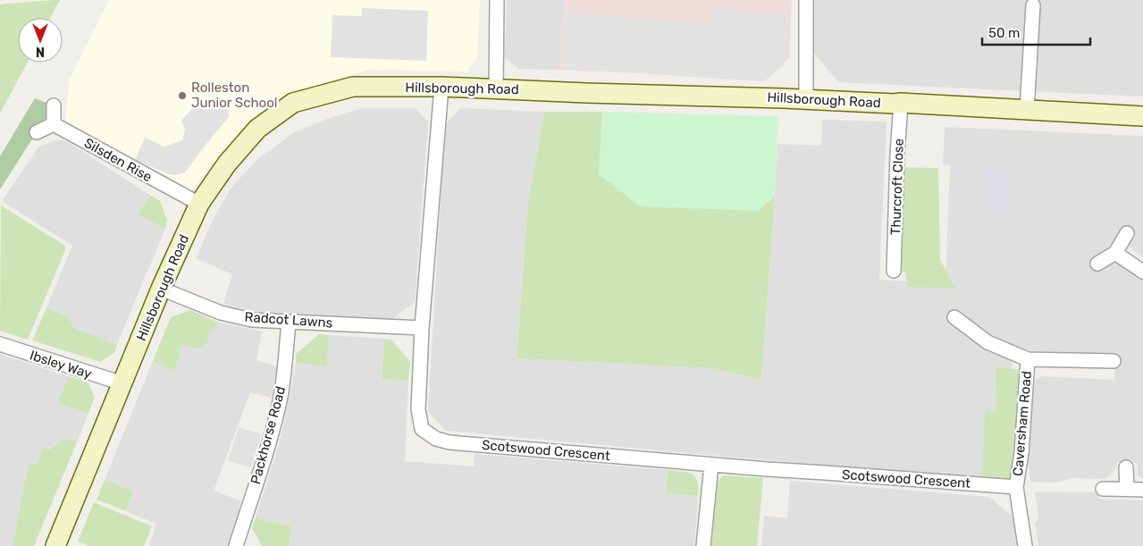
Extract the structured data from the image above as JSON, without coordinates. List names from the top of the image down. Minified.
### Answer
{"streets":{"street":["Hillsborough Road","Silsden Rise","Thurcroft Close","Radcot Lawns","Ibsley Way","Caversham Road","Packhorse Road","Scotswood Crescent"]},"crossings":[["Hillsborough Road","Silsden Rise"],["Hillsborough Road","Thurcroft Close"],["Hillsborough Road","Radcot Lawns"],["Hillsborough Road","Ibsley Way"],["Hillsborough Road","Scotswood Crescent"],["Radcot Lawns","Packhorse Road"],["Radcot Lawns","Scotswood Crescent"],["Caversham Road","Scotswood Crescent"]],"places":["Rolleston Junior School"],"scale_bar":"50 m","north":"bottom"}
